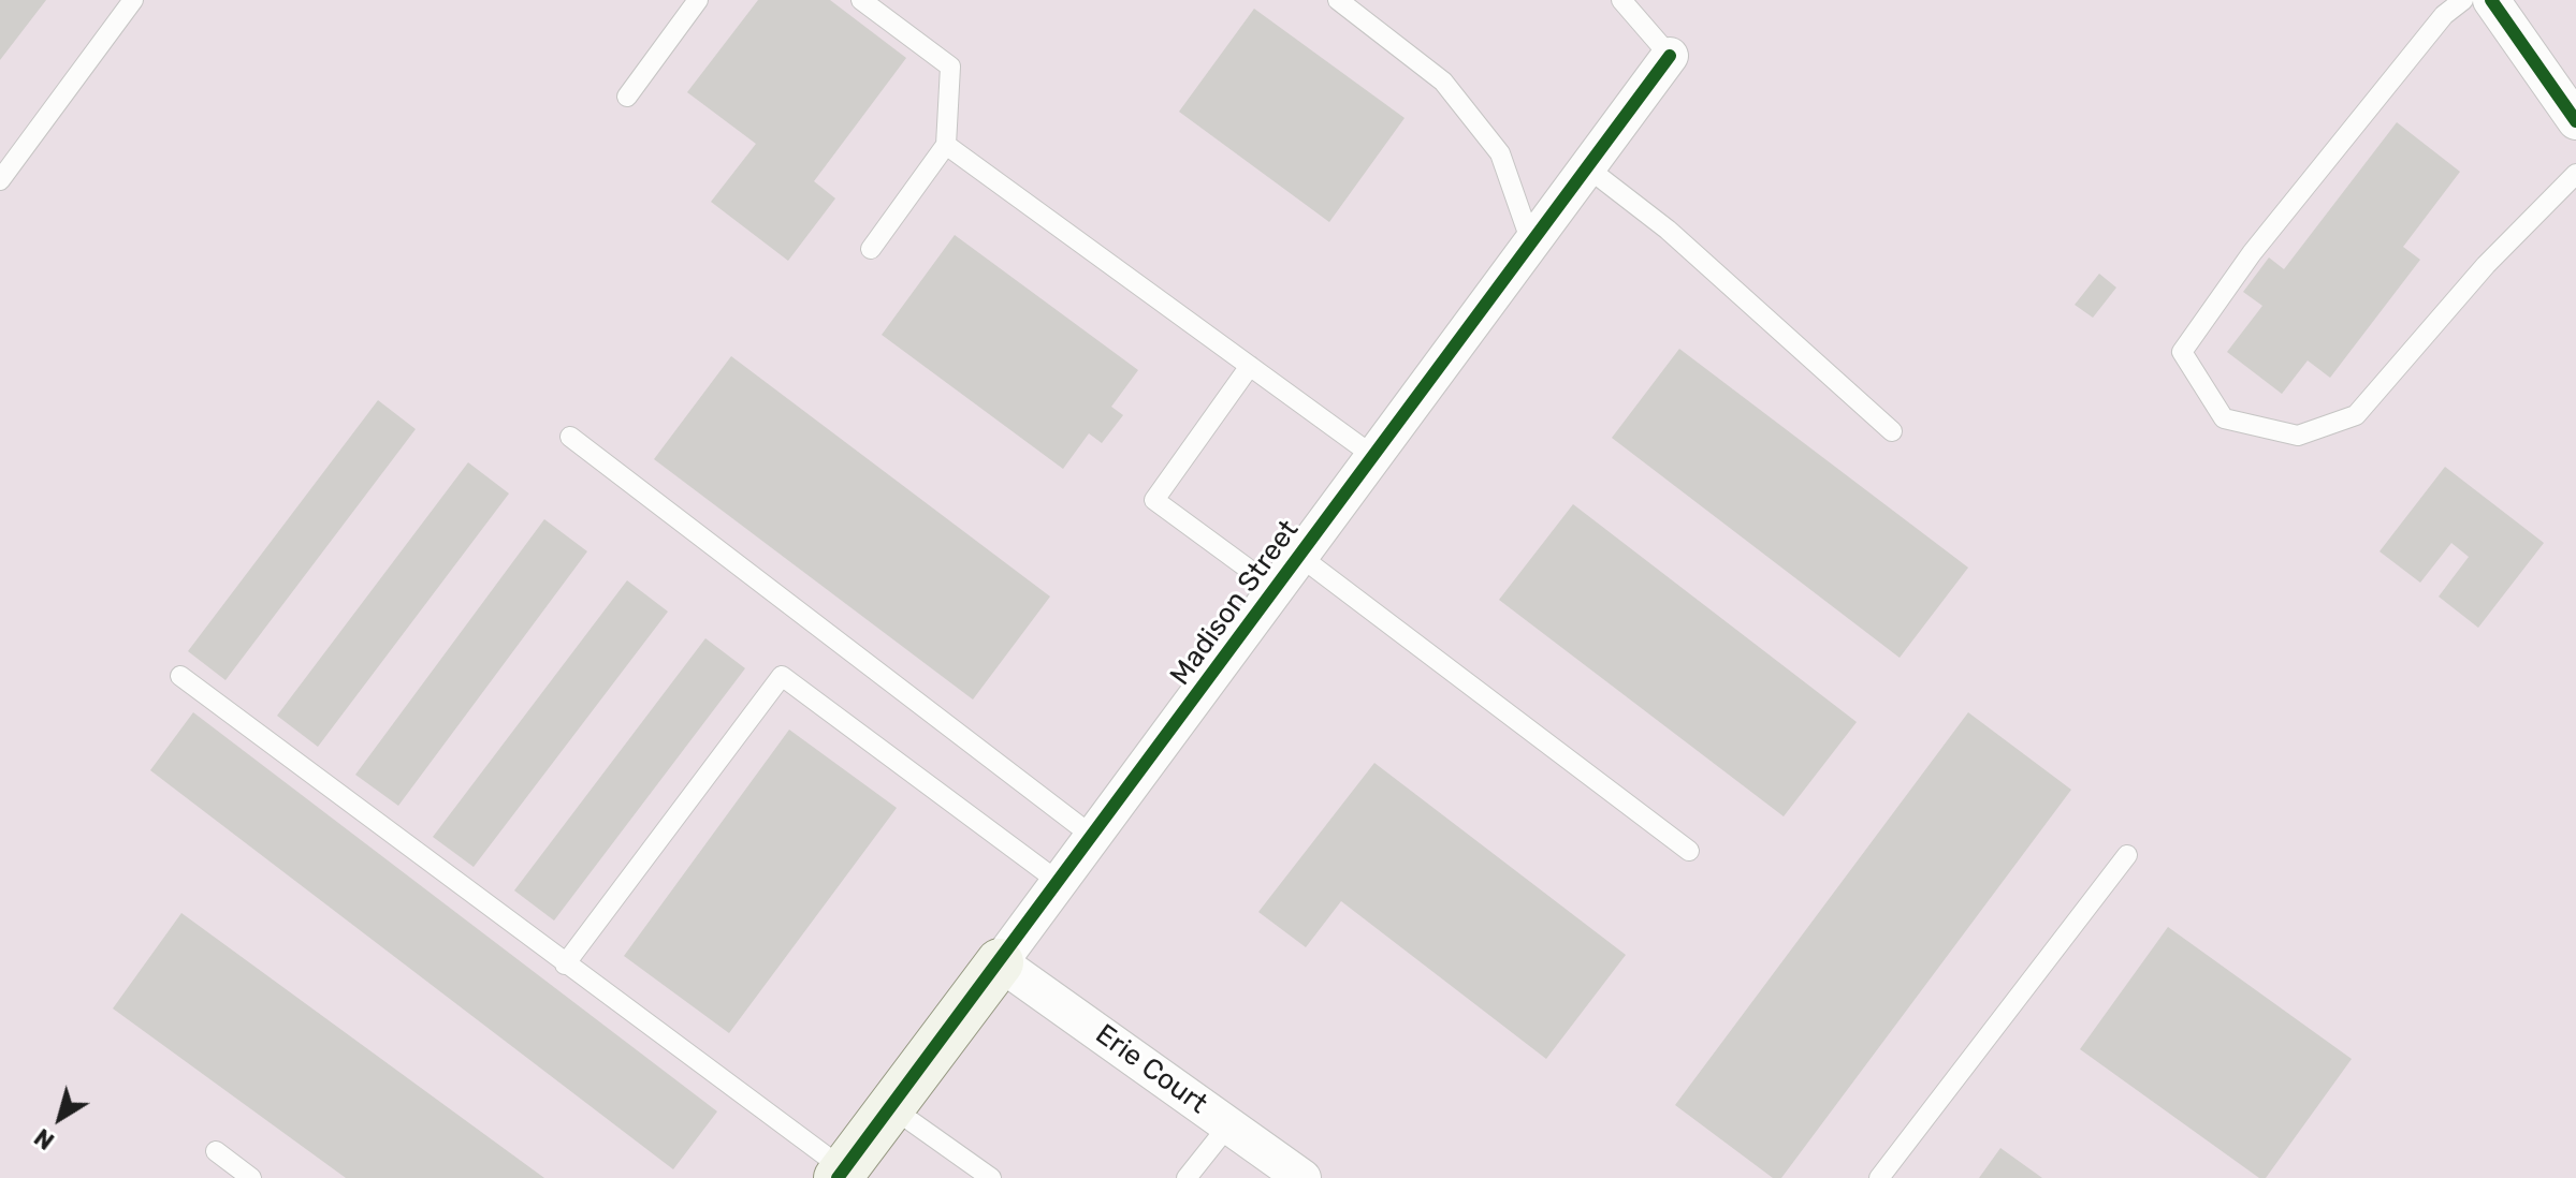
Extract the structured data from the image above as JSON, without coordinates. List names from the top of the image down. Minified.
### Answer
{"streets":{"street":["Madison Street","Erie Court"]},"crossings":[["Madison Street","Erie Court"]],"north":"bottom left"}
